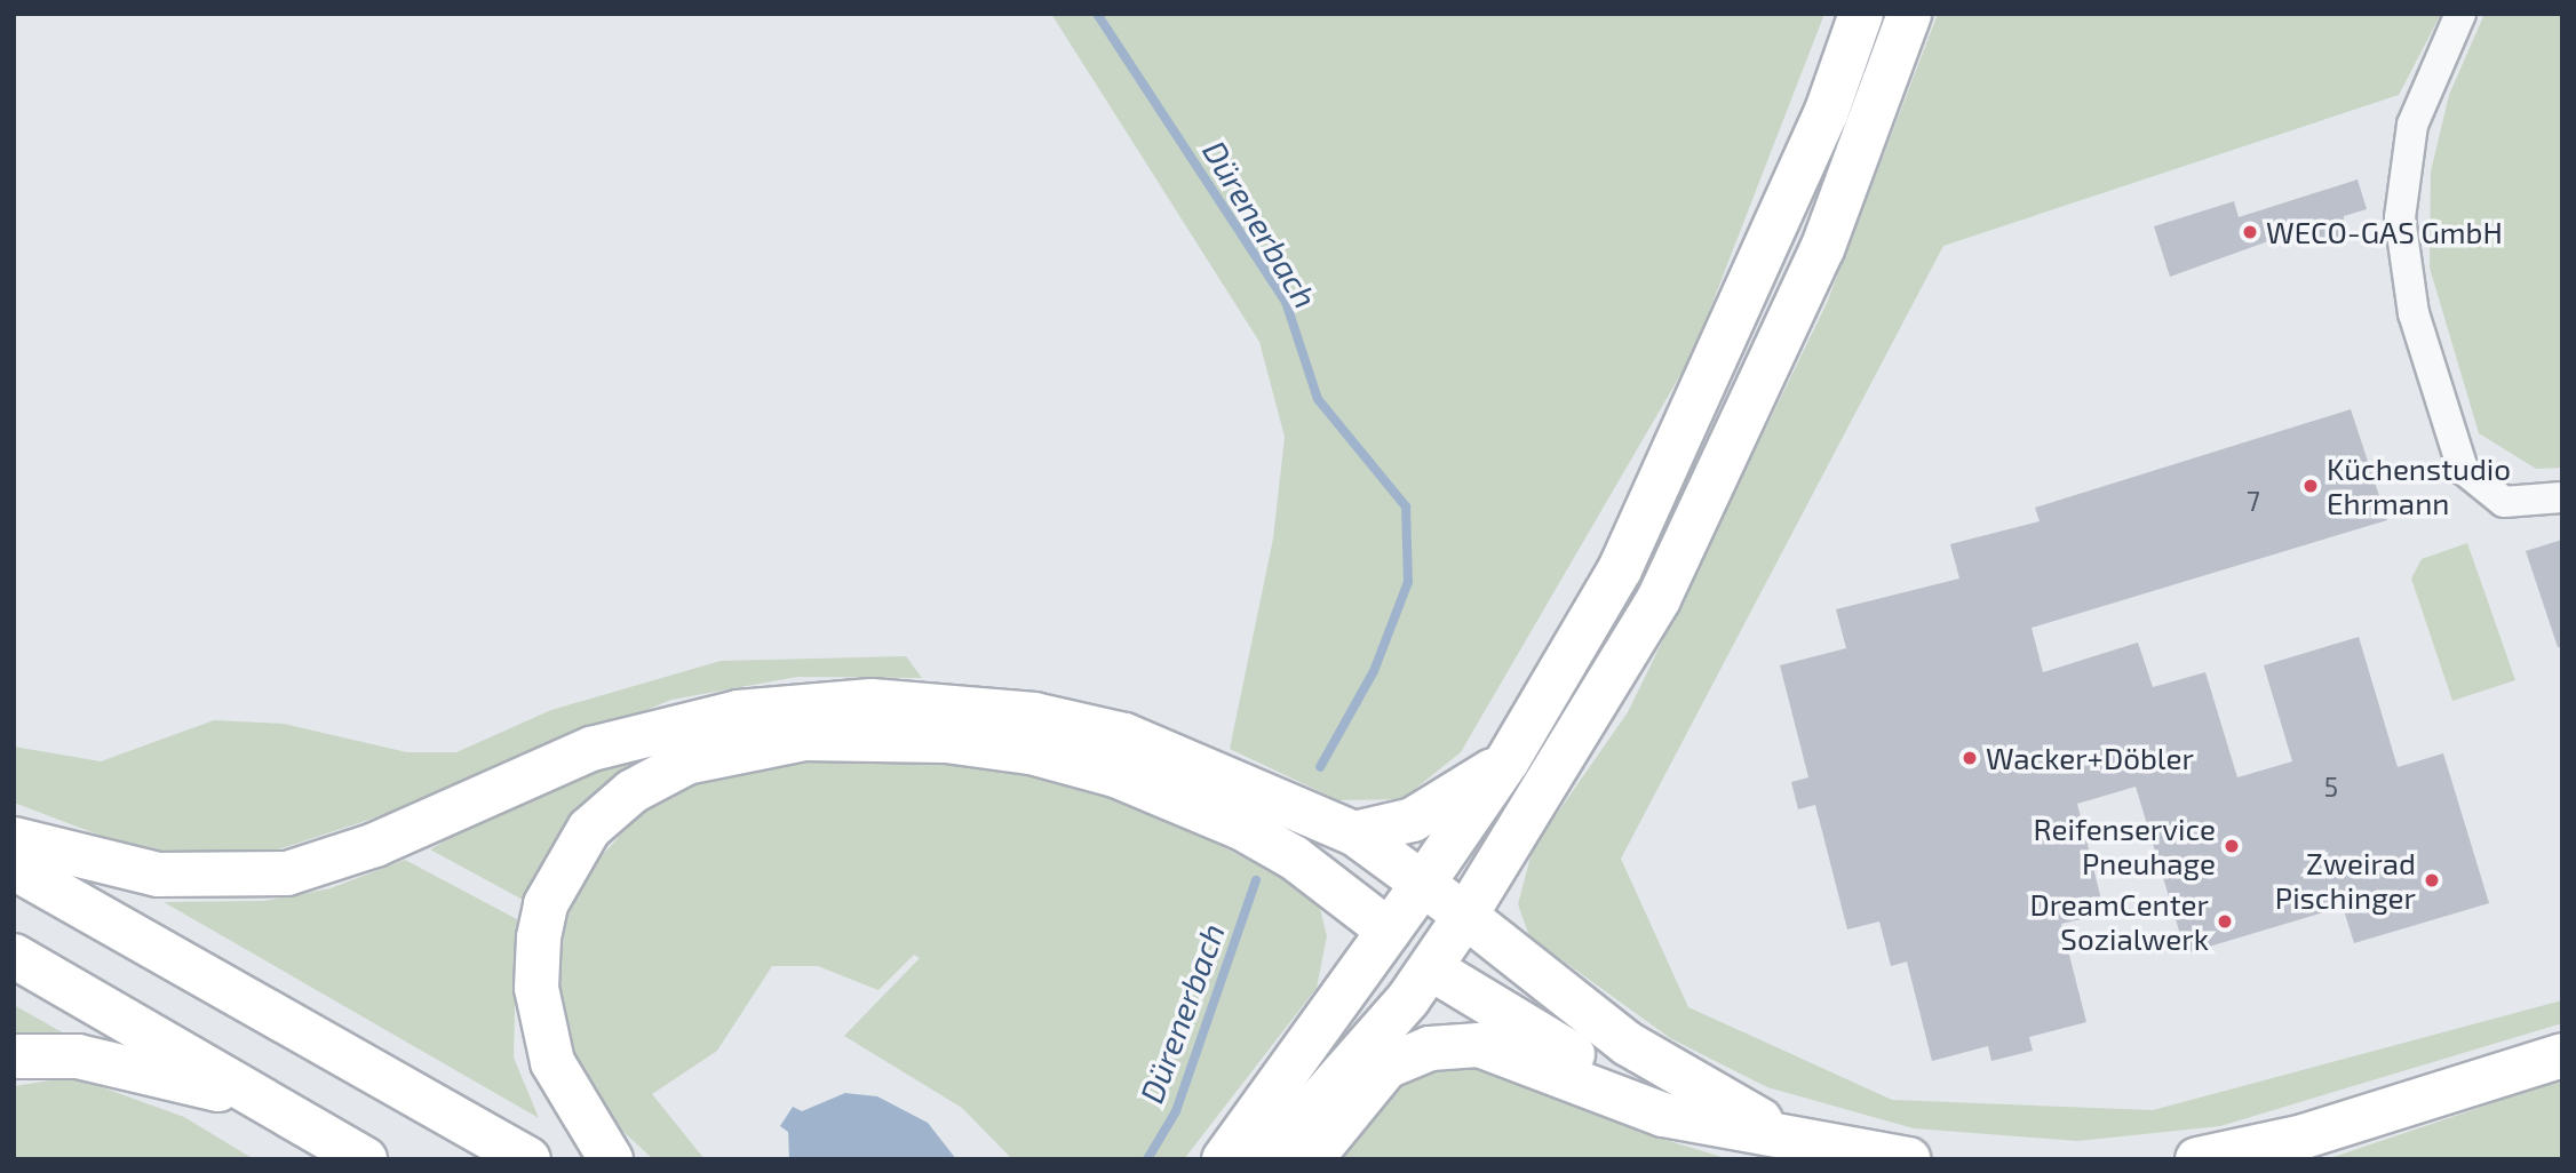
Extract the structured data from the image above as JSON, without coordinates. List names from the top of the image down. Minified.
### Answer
{"water":["Dürenerbach"],"places":["WECO-GAS GmbH","Küchenstudio Ehrmann","Wacker+Döbler","Reifenservice Pneuhage","Zweirad Pischinger","DreamCenter Sozialwerk"],"house_numbers":["7","5"]}
